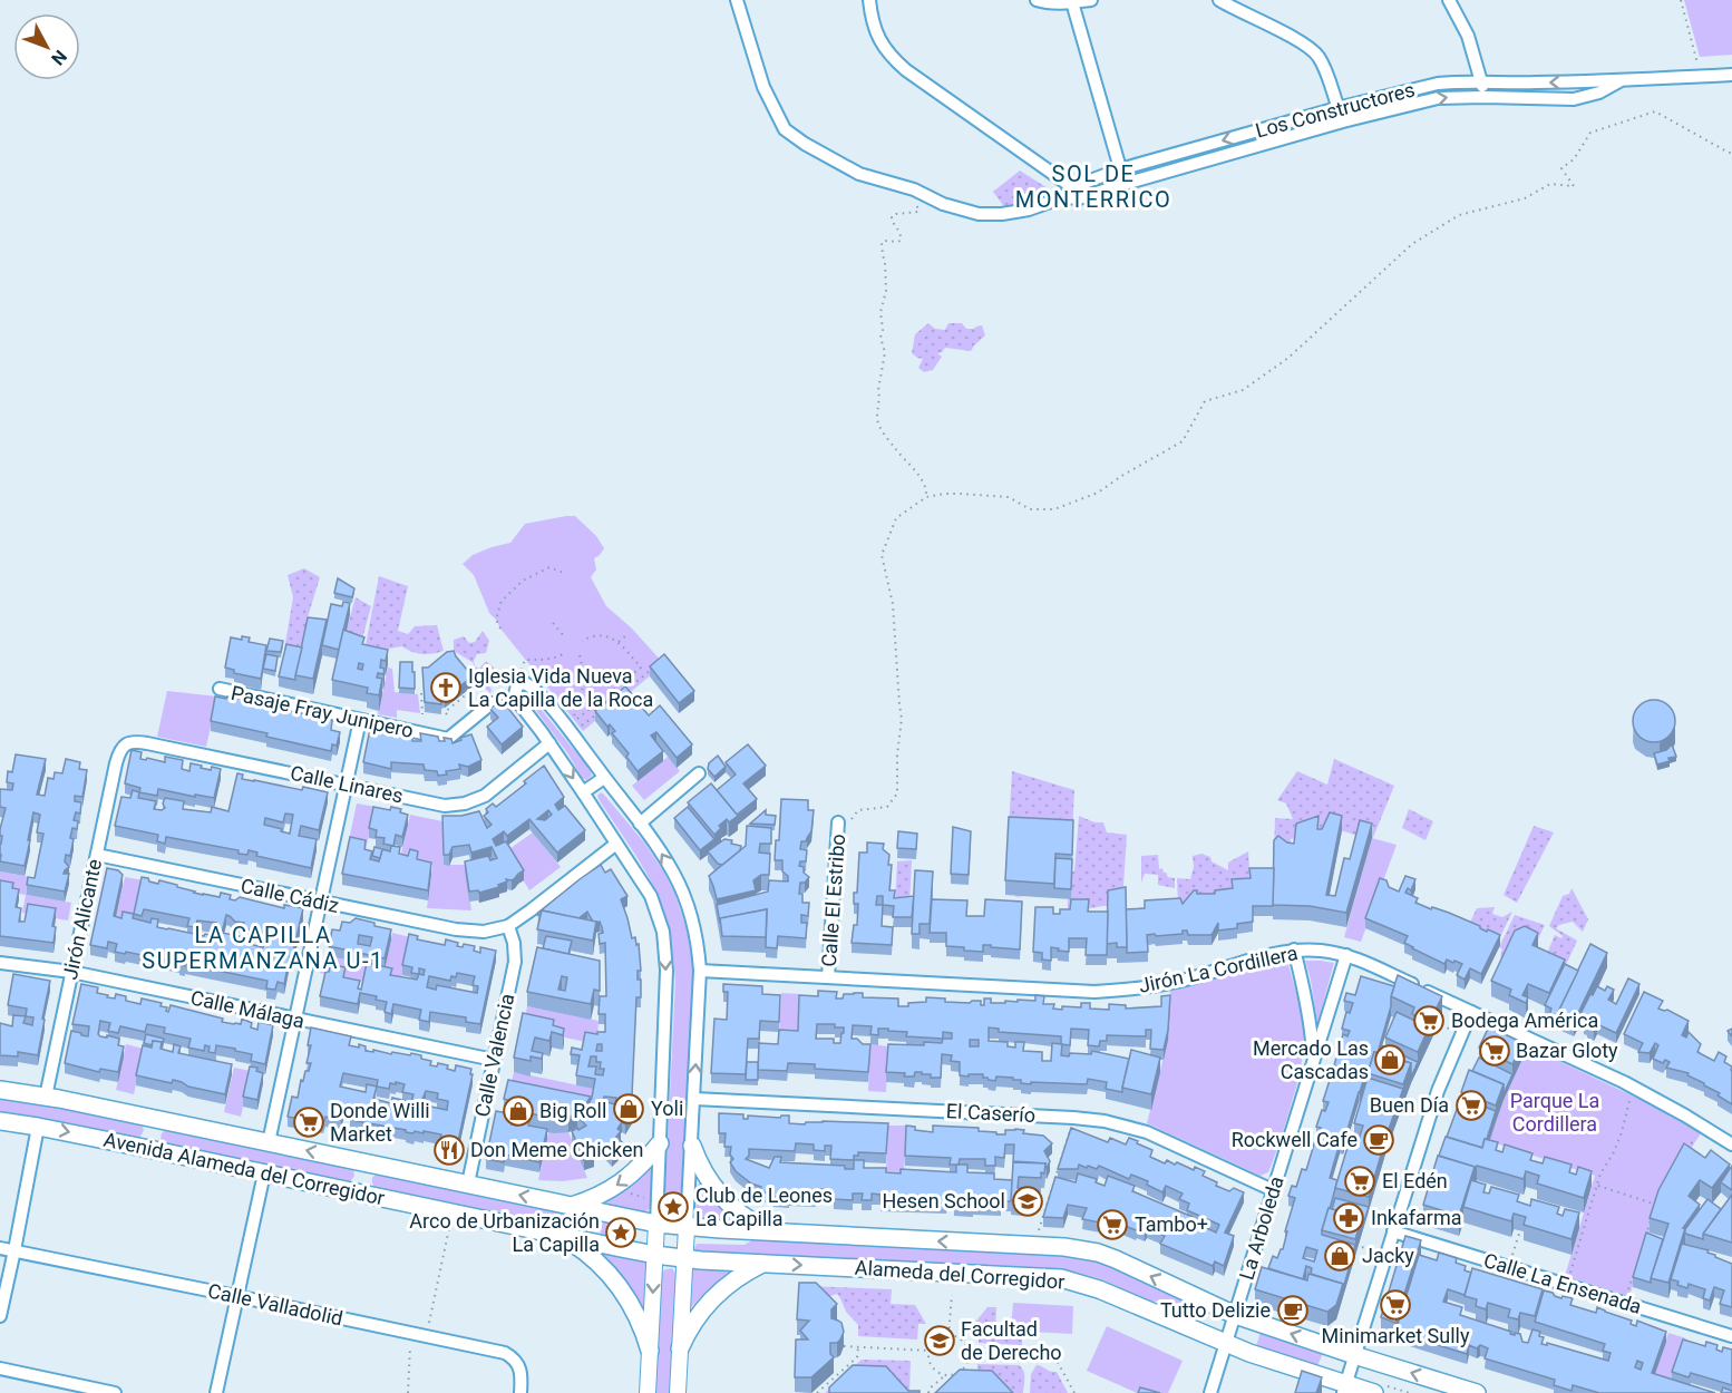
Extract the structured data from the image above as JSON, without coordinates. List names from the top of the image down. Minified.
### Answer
{"streets":{"main road":["Avenida Alameda del Corregidor","Alameda del Corregidor"],"street":["Los Constructores","Pasaje Fray Junipero","Calle Linares","Calle Cádiz","Calle El Estribo","Jirón Alicante","Jirón La Cordillera","Calle Málaga","Calle Valencia","El Caserío","La Arboleda","Calle La Ensenada","Calle Valladolid"]},"crossings":[["Calle Linares","Jirón Alicante"],["Calle Cádiz","Jirón Alicante"],["Calle Cádiz","Calle Valencia"],["Calle El Estribo","Jirón La Cordillera"],["Jirón Alicante","Calle Málaga"],["Jirón Alicante","Avenida Alameda del Corregidor"],["Jirón La Cordillera","La Arboleda"],["Calle Málaga","Calle Valencia"],["Calle Valencia","Avenida Alameda del Corregidor"],["El Caserío","La Arboleda"],["Avenida Alameda del Corregidor","La Arboleda"],["Avenida Alameda del Corregidor","Alameda del Corregidor"],["La Arboleda","Alameda del Corregidor"]],"one_way":["Alameda del Corregidor"],"districts":["SOL DE MONTERRICO","LA CAPILLA SUPERMANZANA U-1"],"parks":["Parque La Cordillera"],"places":{"church":["Iglesia Vida Nueva La Capilla de la Roca"],"supermarket":["Bodega América","Bazar Gloty","Buen Día","Donde Willi Market","El Edén","Tambo+","Minimarket Sully"],"shop":["Mercado Las Cascadas","Yoli","Big Roll","Jacky"],"cafe":["Rockwell Cafe","Tutto Delizie"],"restaurant":["Don Meme Chicken"],"school or university":["Hesen School","Facultad de Derecho"],"place":["Club de Leones La Capilla","Arco de Urbanización La Capilla"],"pharmacy":["Inkafarma"]},"north":"bottom right"}
